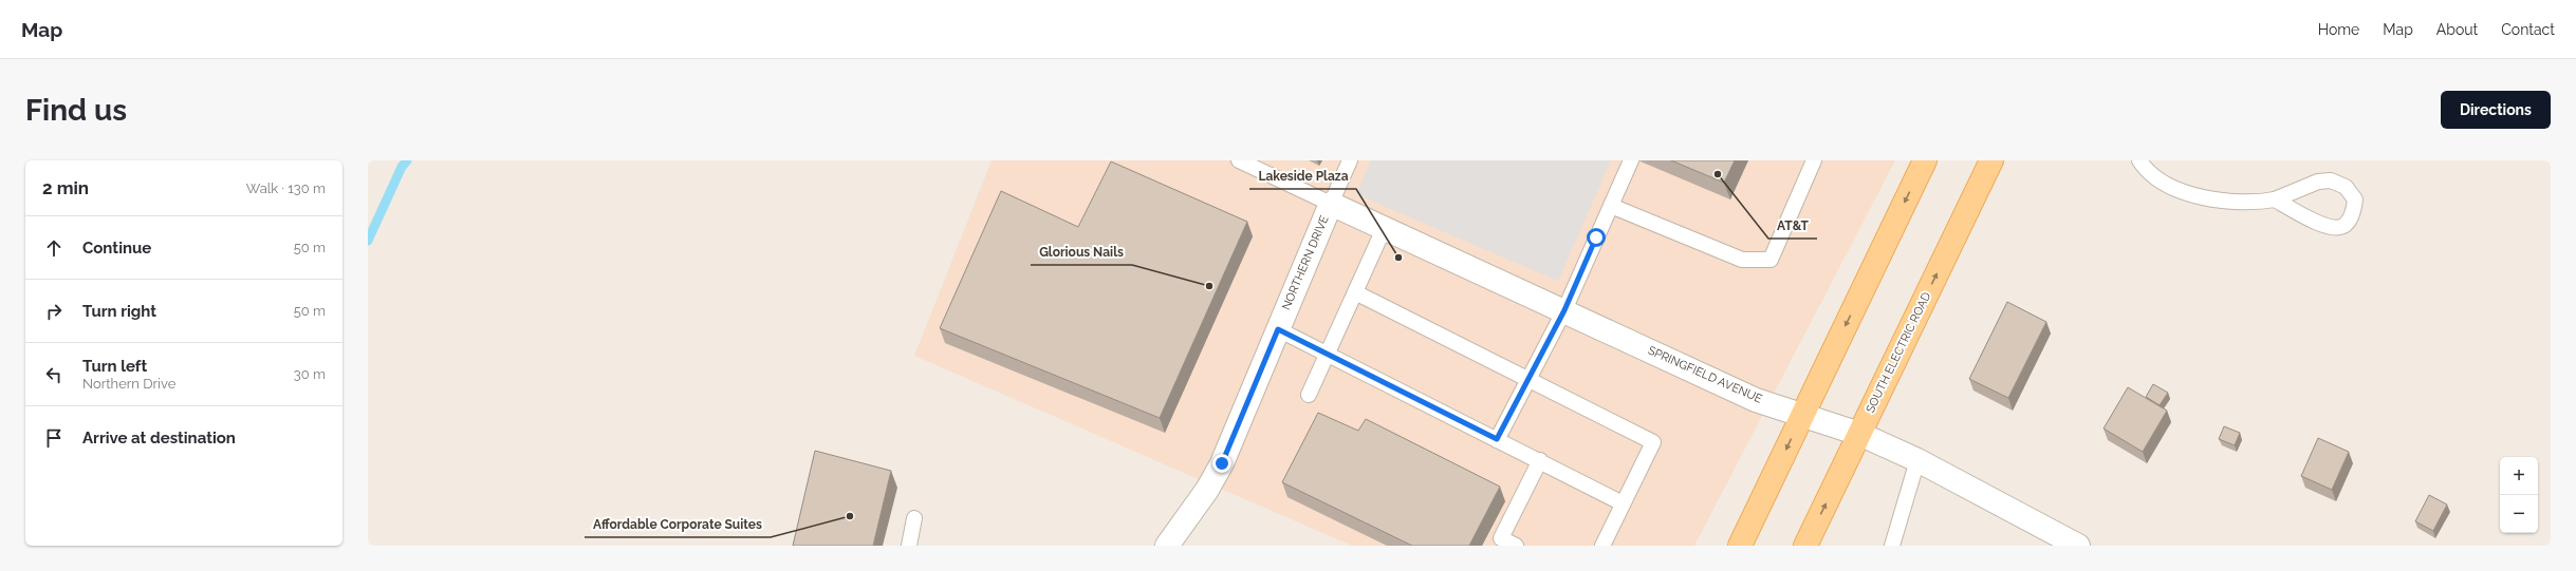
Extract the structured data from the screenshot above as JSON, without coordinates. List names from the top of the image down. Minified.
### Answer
{"streets":{"main road":["SOUTH ELECTRIC ROAD"],"street":["NORTHERN DRIVE","SPRINGFIELD AVENUE"]},"crossings":[["NORTHERN DRIVE","SPRINGFIELD AVENUE"],["SOUTH ELECTRIC ROAD","SPRINGFIELD AVENUE"]],"places":["AT&T","Lakeside Plaza","Glorious Nails","Affordable Corporate Suites"],"page":{"header":"Map","nav":["Home","Map","About","Contact"],"buttons":"Directions","title":"Find us","heading":["2 min","Walk · 130 m"],"list":[["Continue","50 m"],["Turn right","50 m"],["Turn left","Northern Drive","30 m"],"Arrive at destination"],"map_buttons":["+","−"]}}
